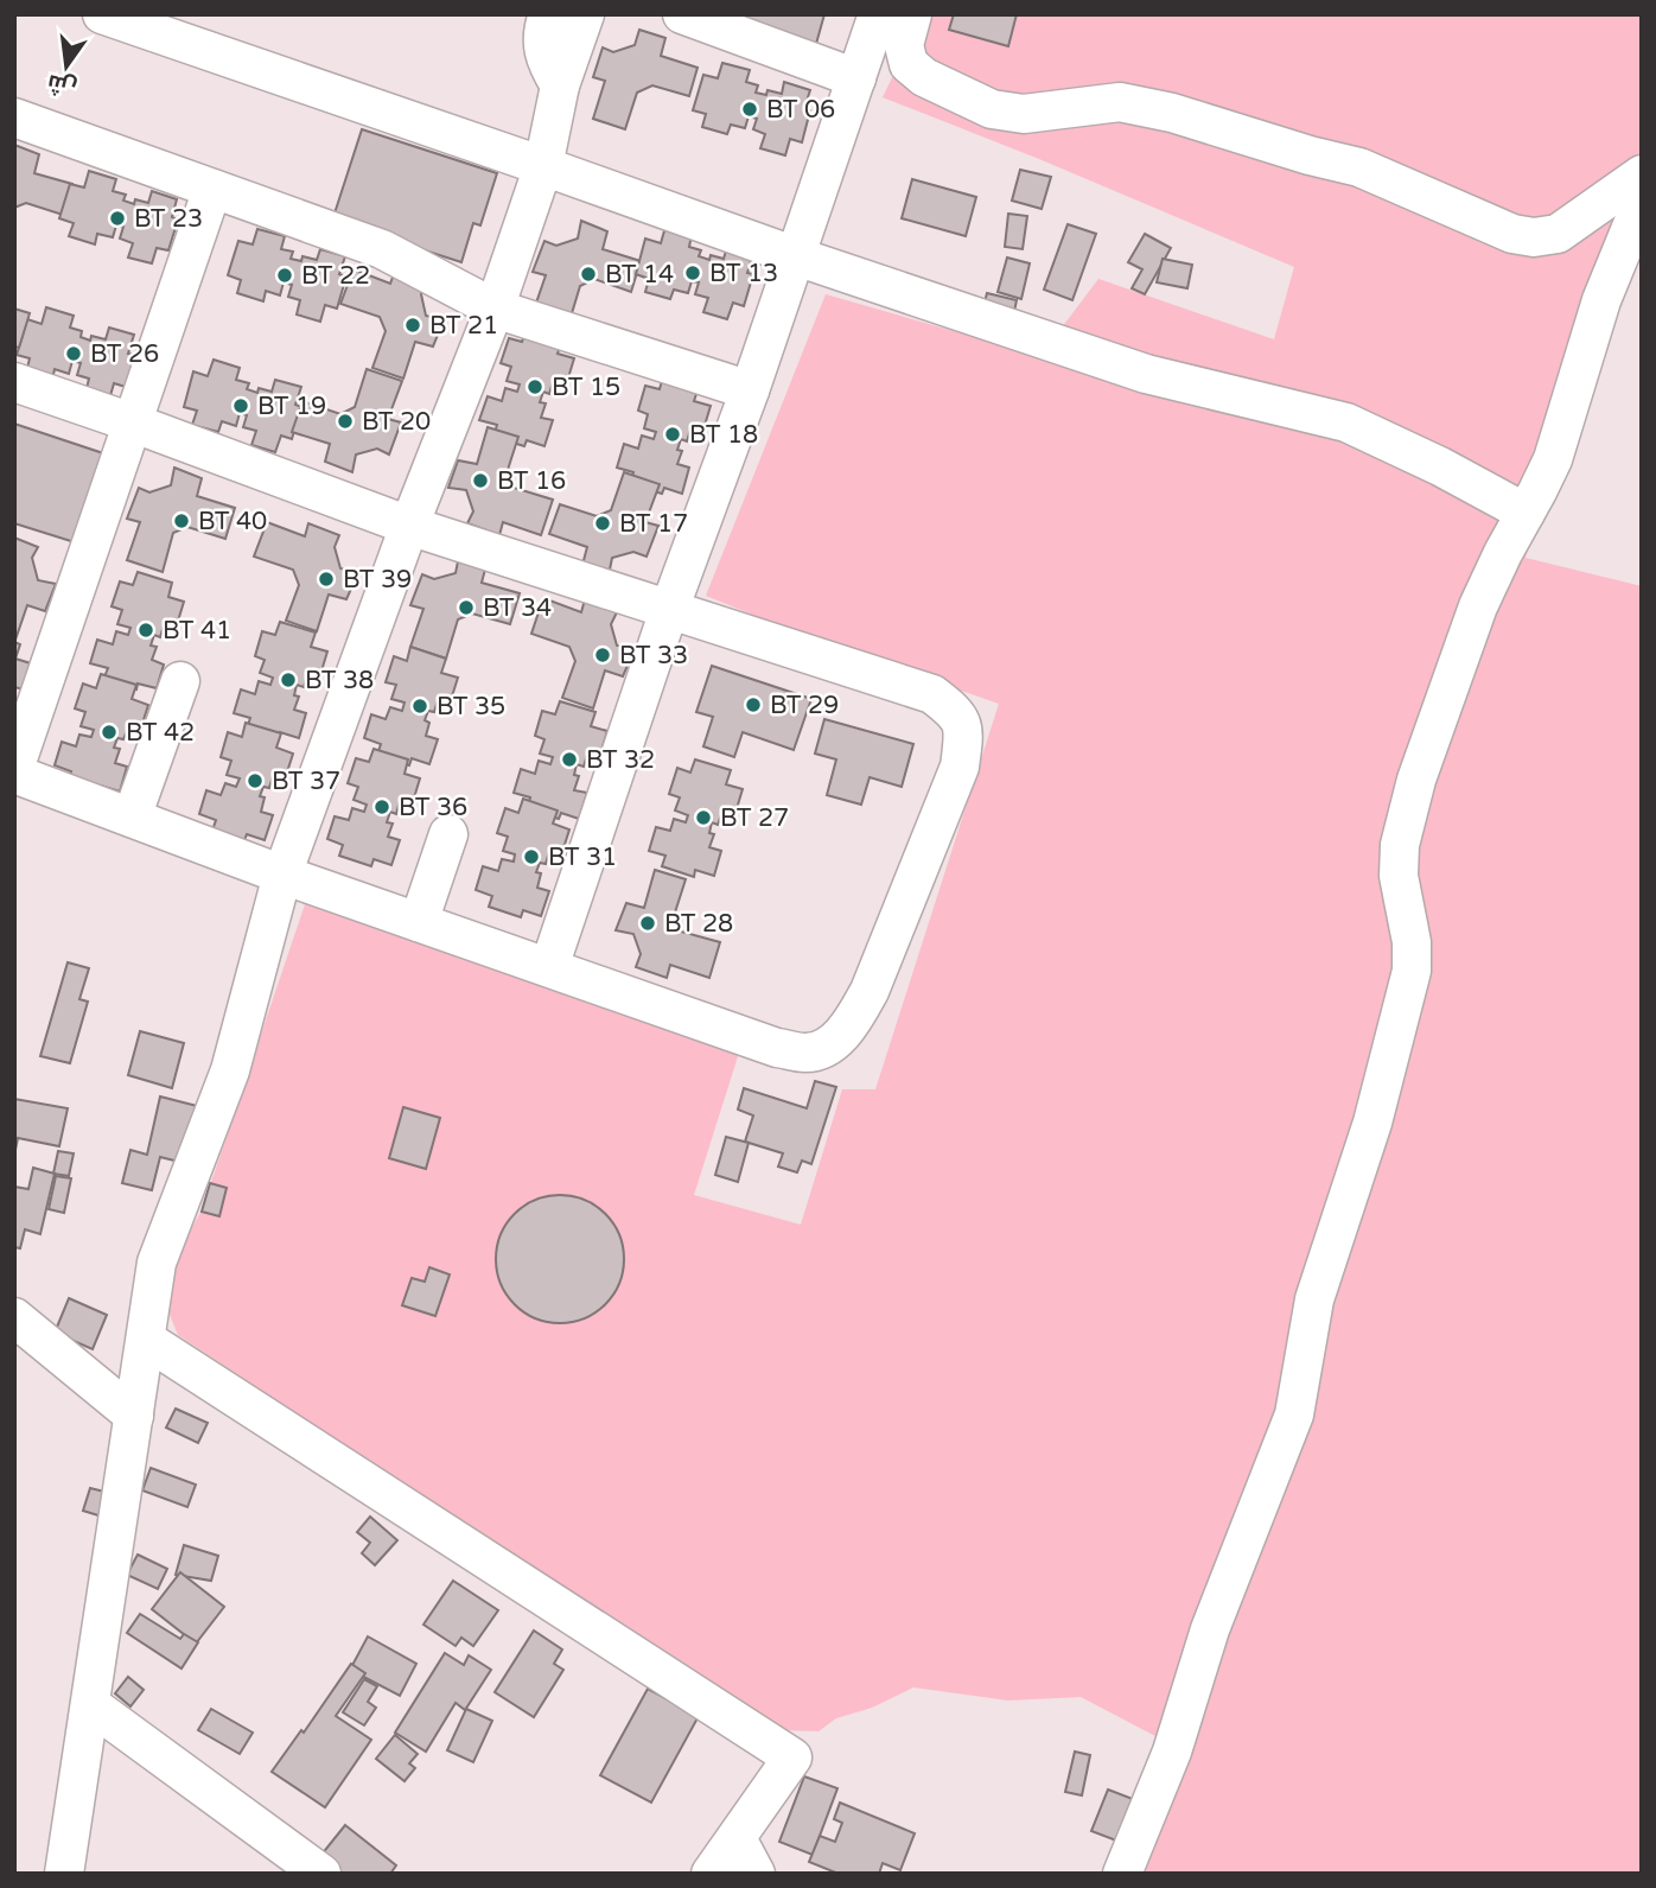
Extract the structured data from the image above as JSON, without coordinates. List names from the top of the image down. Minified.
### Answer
{"places":["BT 06","BT 23","BT 13","BT 14","BT 22","BT 21","BT 26","BT 15","BT 19","BT 20","BT 18","BT 16","BT 40","BT 17","BT 39","BT 34","BT 41","BT 33","BT 38","BT 29","BT 35","BT 42","BT 32","BT 37","BT 36","BT 27","BT 31","BT 28"],"north":"bottom"}
